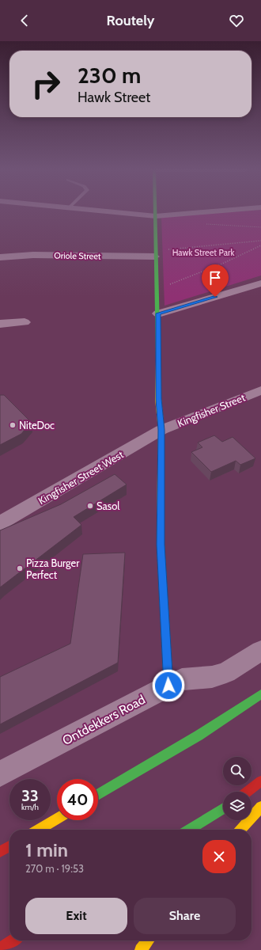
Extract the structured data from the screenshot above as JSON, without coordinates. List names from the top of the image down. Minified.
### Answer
{"streets":{"street":["Oriole Street","Kingfisher Street","Kingfisher Street West","Ontdekkers Road"]},"crossings":[["Kingfisher Street","Kingfisher Street West"]],"parks":["Hawk Street Park"],"places":["NiteDoc","Sasol","Pizza Burger Perfect"],"page":{"header":"Routely","turn":["230 m","Hawk Street"],"speed":"33 km/h","limit":"40","heading":["1 min","270 m · 19:53"],"buttons":["Exit","Share"]}}
